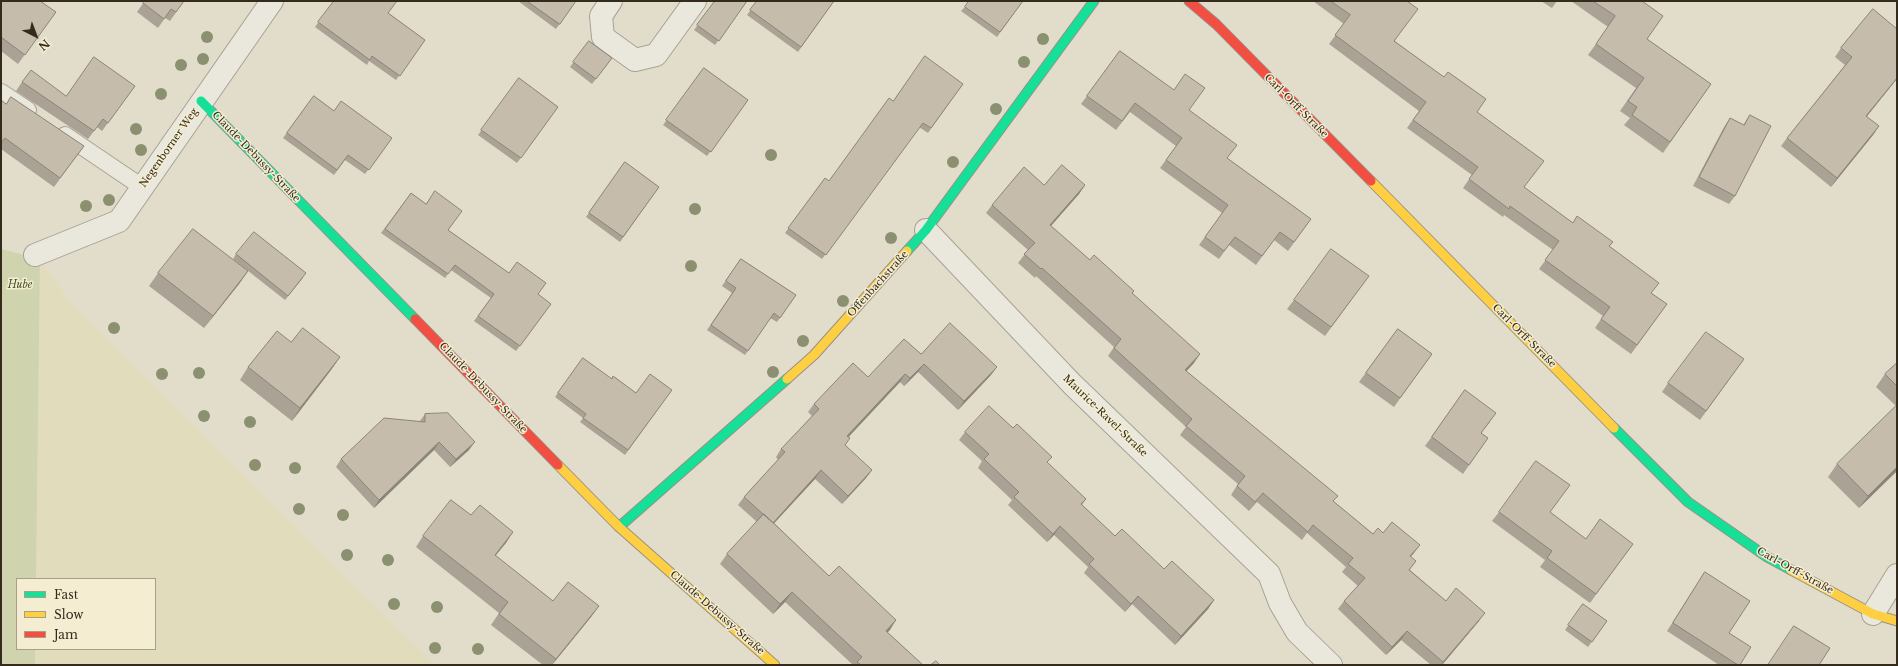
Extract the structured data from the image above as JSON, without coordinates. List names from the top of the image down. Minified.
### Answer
{"streets":{"street":["Carl-Orff-Straße","Negenborner Weg","Claude-Debussy-Straße","Offenbachstraße","Maurice-Ravel-Straße"]},"crossings":[["Negenborner Weg","Claude-Debussy-Straße"],["Claude-Debussy-Straße","Offenbachstraße"],["Offenbachstraße","Maurice-Ravel-Straße"]],"parks":["Hube"],"legend":["Fast","Slow","Jam"],"north":"bottom right"}
